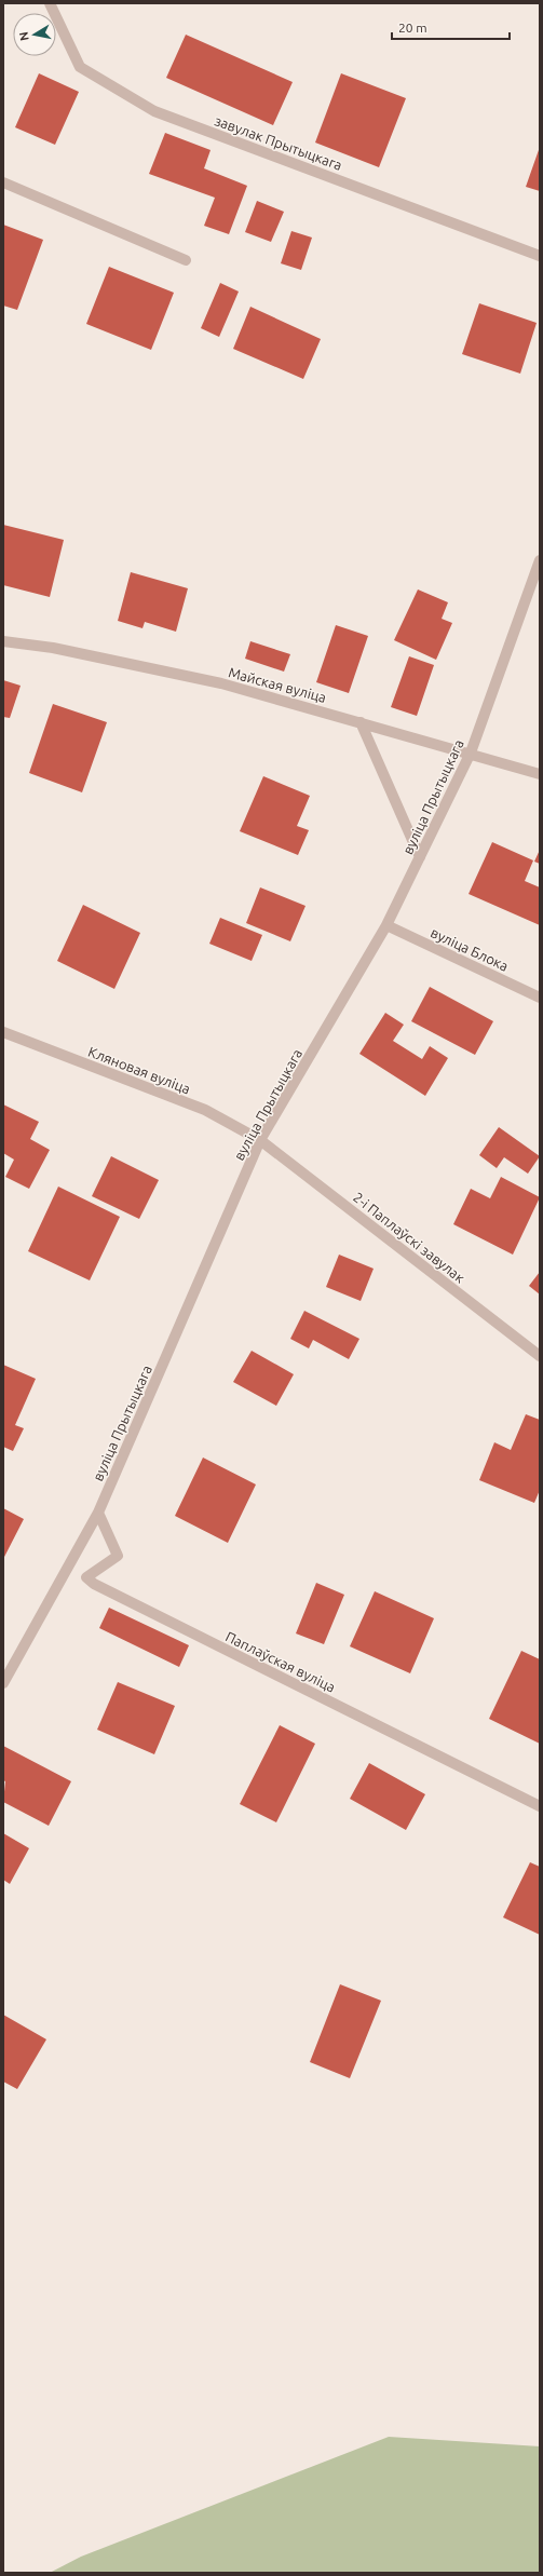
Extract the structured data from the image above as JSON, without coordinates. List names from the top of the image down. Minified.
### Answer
{"streets":{"street":["завулак Прытыцкага","Майская вуліца","вуліца Прытыцкага","вуліца Блока","Кляновая вуліца","2-і Паплаўскі завулак","Паплаўская вуліца"]},"crossings":[["Майская вуліца","вуліца Прытыцкага"],["вуліца Прытыцкага","вуліца Блока"],["вуліца Прытыцкага","Кляновая вуліца"],["вуліца Прытыцкага","2-і Паплаўскі завулак"],["вуліца Прытыцкага","Паплаўская вуліца"],["Кляновая вуліца","2-і Паплаўскі завулак"]],"scale_bar":"20 m","north":"left"}
